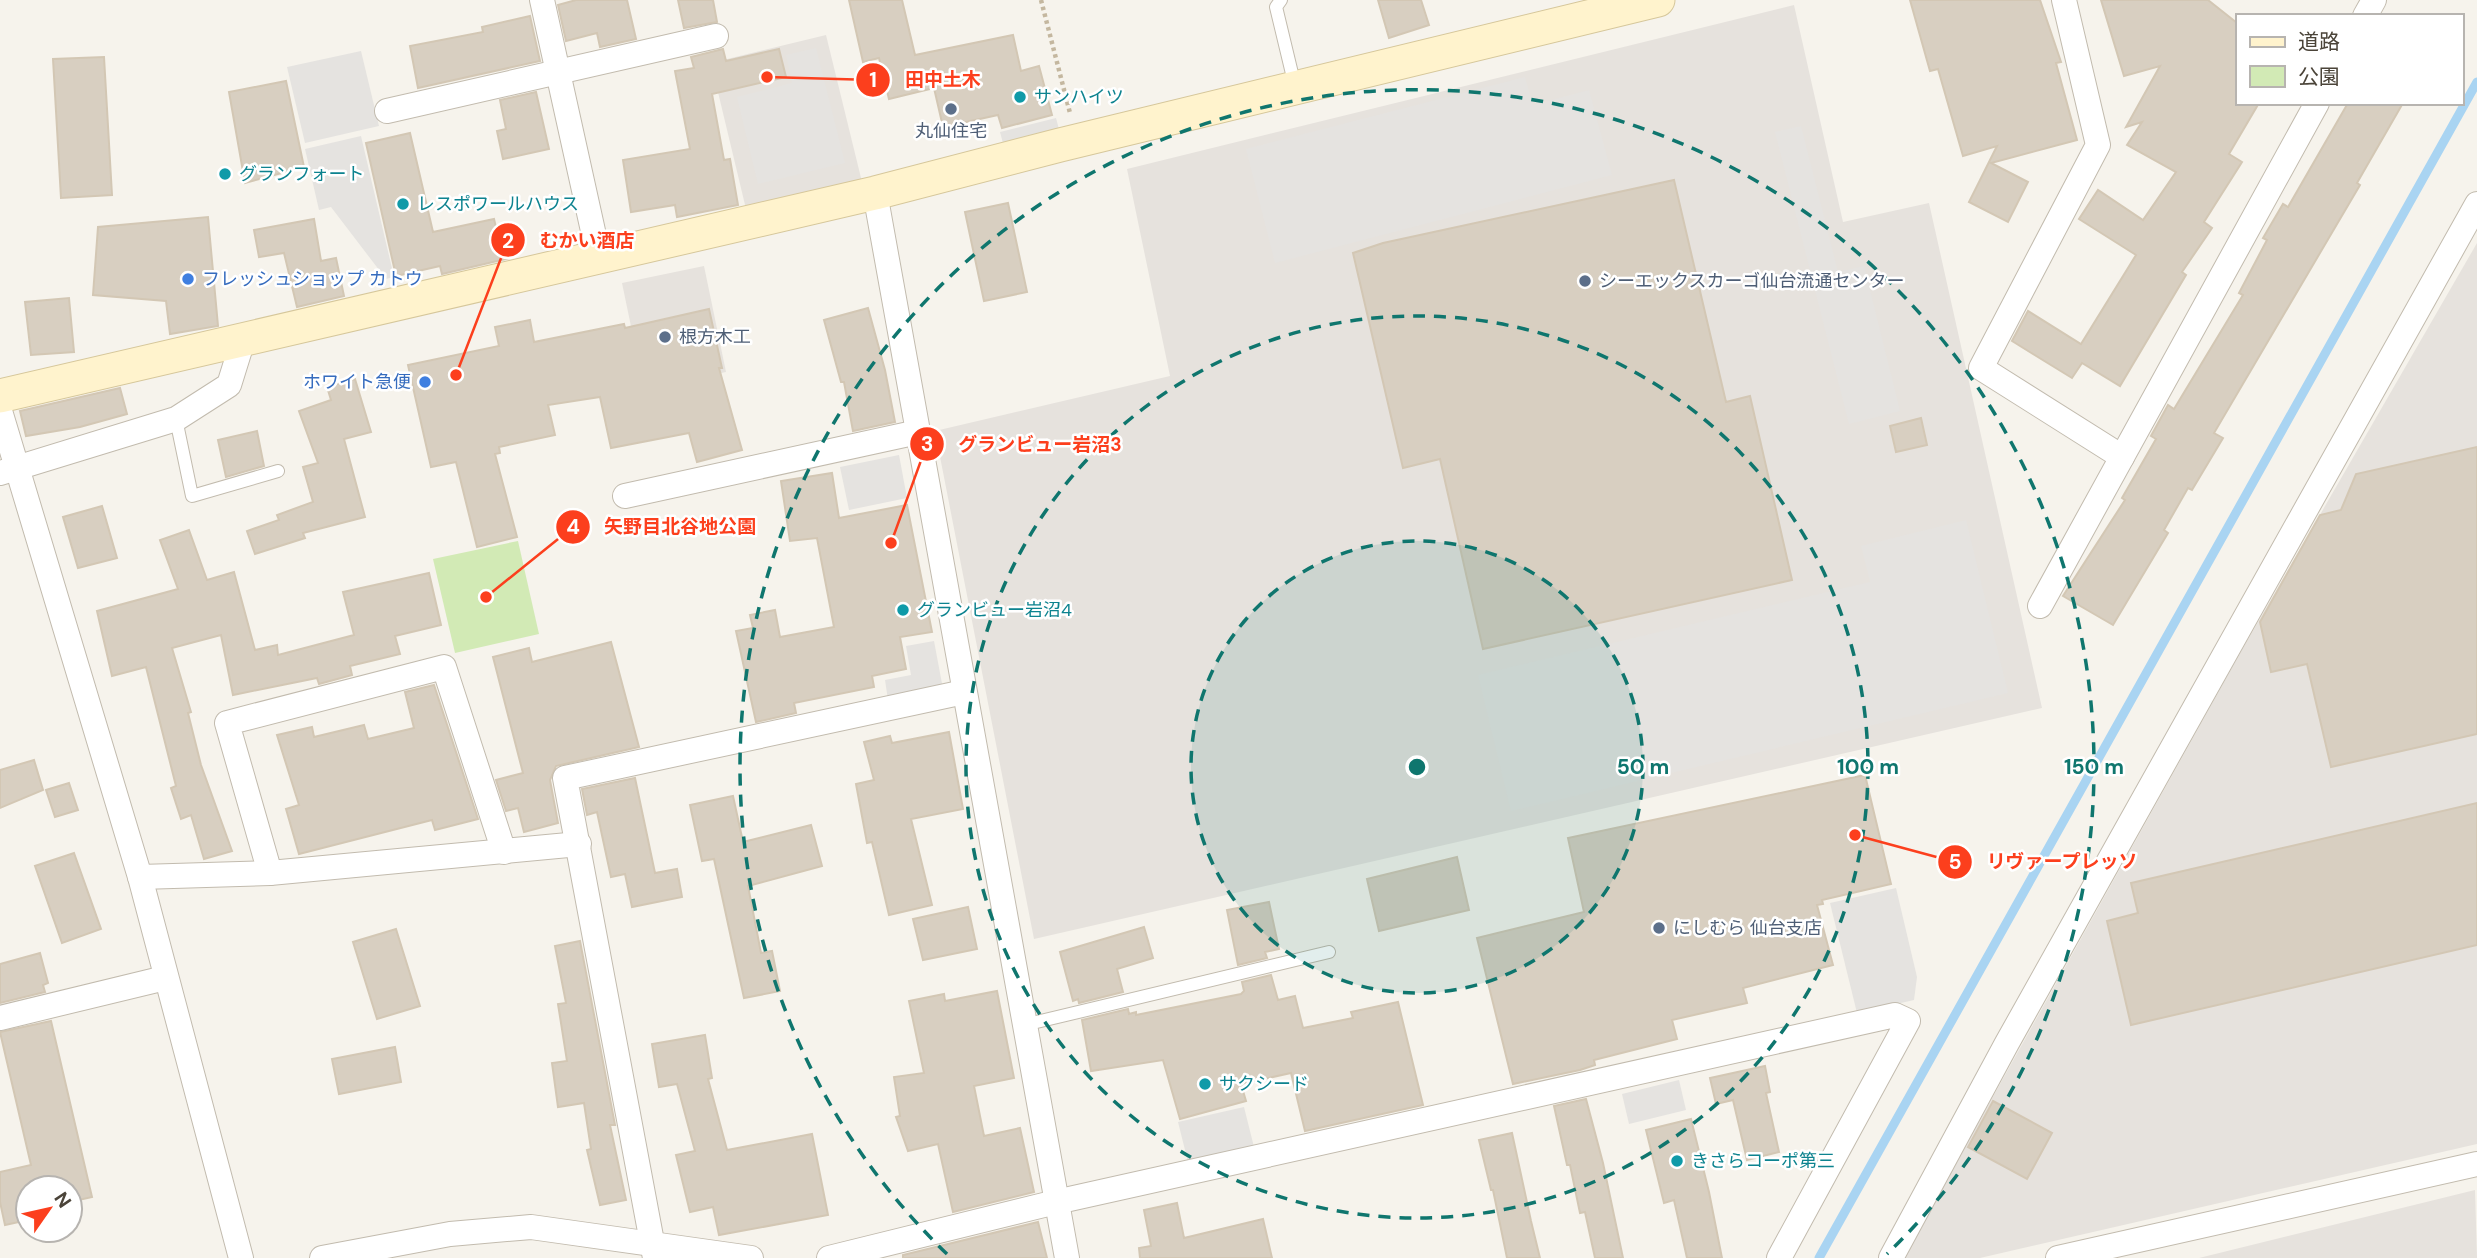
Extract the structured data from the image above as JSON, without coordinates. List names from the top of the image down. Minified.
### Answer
{"places":["田中土木","サンハイツ","丸仙住宅","グランフォート","レスポワールハウス","フレッシュショップ カトウ","シーエックスカーゴ仙台流通センター","根方木工","むかい酒店","ホワイト急便","グランビュー岩沼3","矢野目北谷地公園","グランビュー岩沼4","リヴァープレッソ","にしむら 仙台支店","サクシード","きさらコーポ第三"],"legend":["道路","公園"],"north":"top right","rings":["50 m","100 m","150 m"]}
